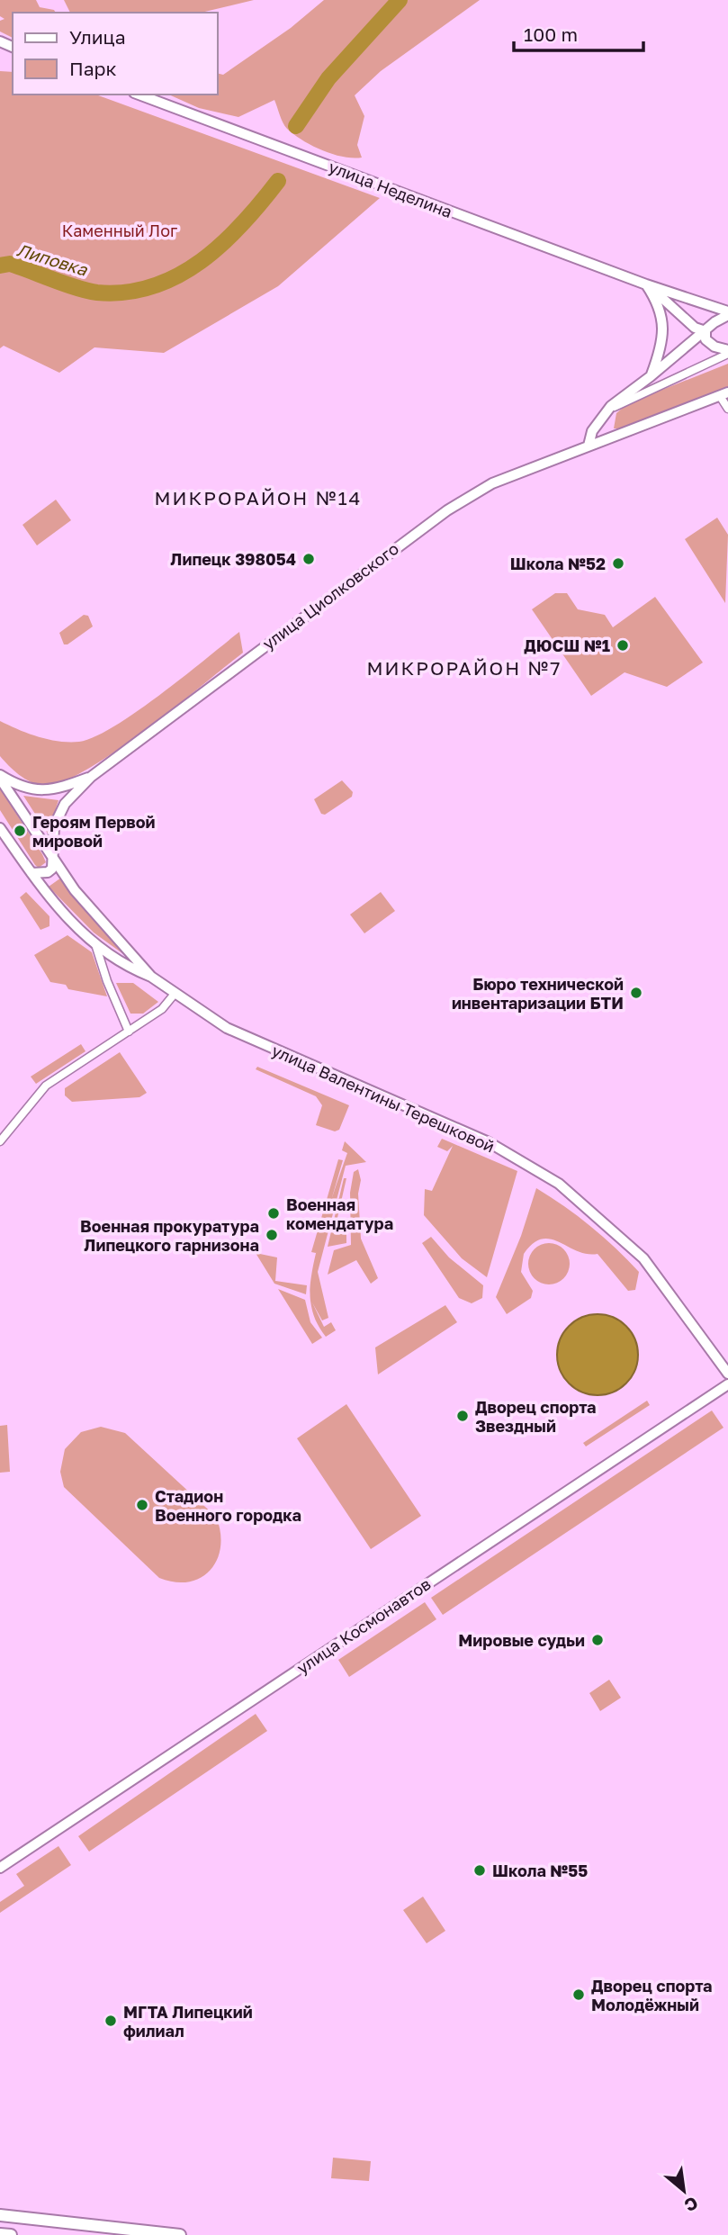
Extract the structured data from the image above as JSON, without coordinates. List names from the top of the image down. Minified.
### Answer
{"streets":{"main road":["улица Неделина","улица Циолковского","улица Валентины Терешковой","улица Космонавтов"]},"districts":["МИКРОРАЙОН №14","МИКРОРАЙОН №7"],"water":["Липовка"],"parks":["Каменный Лог"],"places":["Липецк 398054","Школа №52","ДЮСШ №1","Героям Первой мировой","Бюро технической инвентаризации БТИ","Военная комендатура","Военная прокуратура Липецкого гарнизона","Дворец спорта Звездный","Стадион Военного городка","Мировые судьи","Школа №55","Дворец спорта Молодёжный","МГТА Липецкий филиал"],"legend":["Улица","Парк"],"scale_bar":"100 m","north":"bottom right"}
